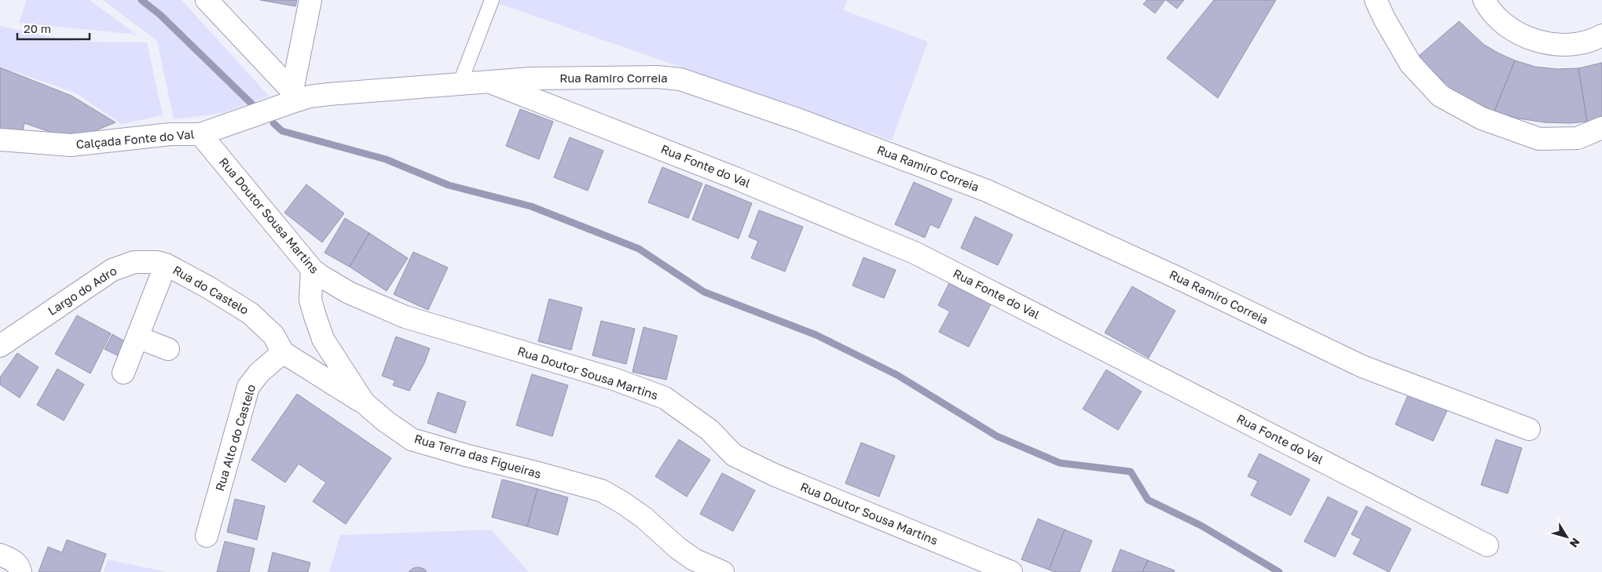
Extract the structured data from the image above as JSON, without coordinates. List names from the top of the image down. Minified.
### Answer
{"streets":{"street":["Rua Ramiro Correia","Calçada Fonte do Val","Rua Fonte do Val","Rua Doutor Sousa Martins","Rua do Castelo","Largo do Adro","Rua Alto do Castelo","Rua Terra das Figueiras"]},"crossings":[["Rua Ramiro Correia","Calçada Fonte do Val"],["Rua Ramiro Correia","Rua Fonte do Val"],["Calçada Fonte do Val","Rua Doutor Sousa Martins"],["Rua Doutor Sousa Martins","Rua Terra das Figueiras"],["Rua do Castelo","Largo do Adro"],["Rua do Castelo","Rua Alto do Castelo"],["Rua do Castelo","Rua Terra das Figueiras"]],"scale_bar":"20 m","north":"bottom right"}
